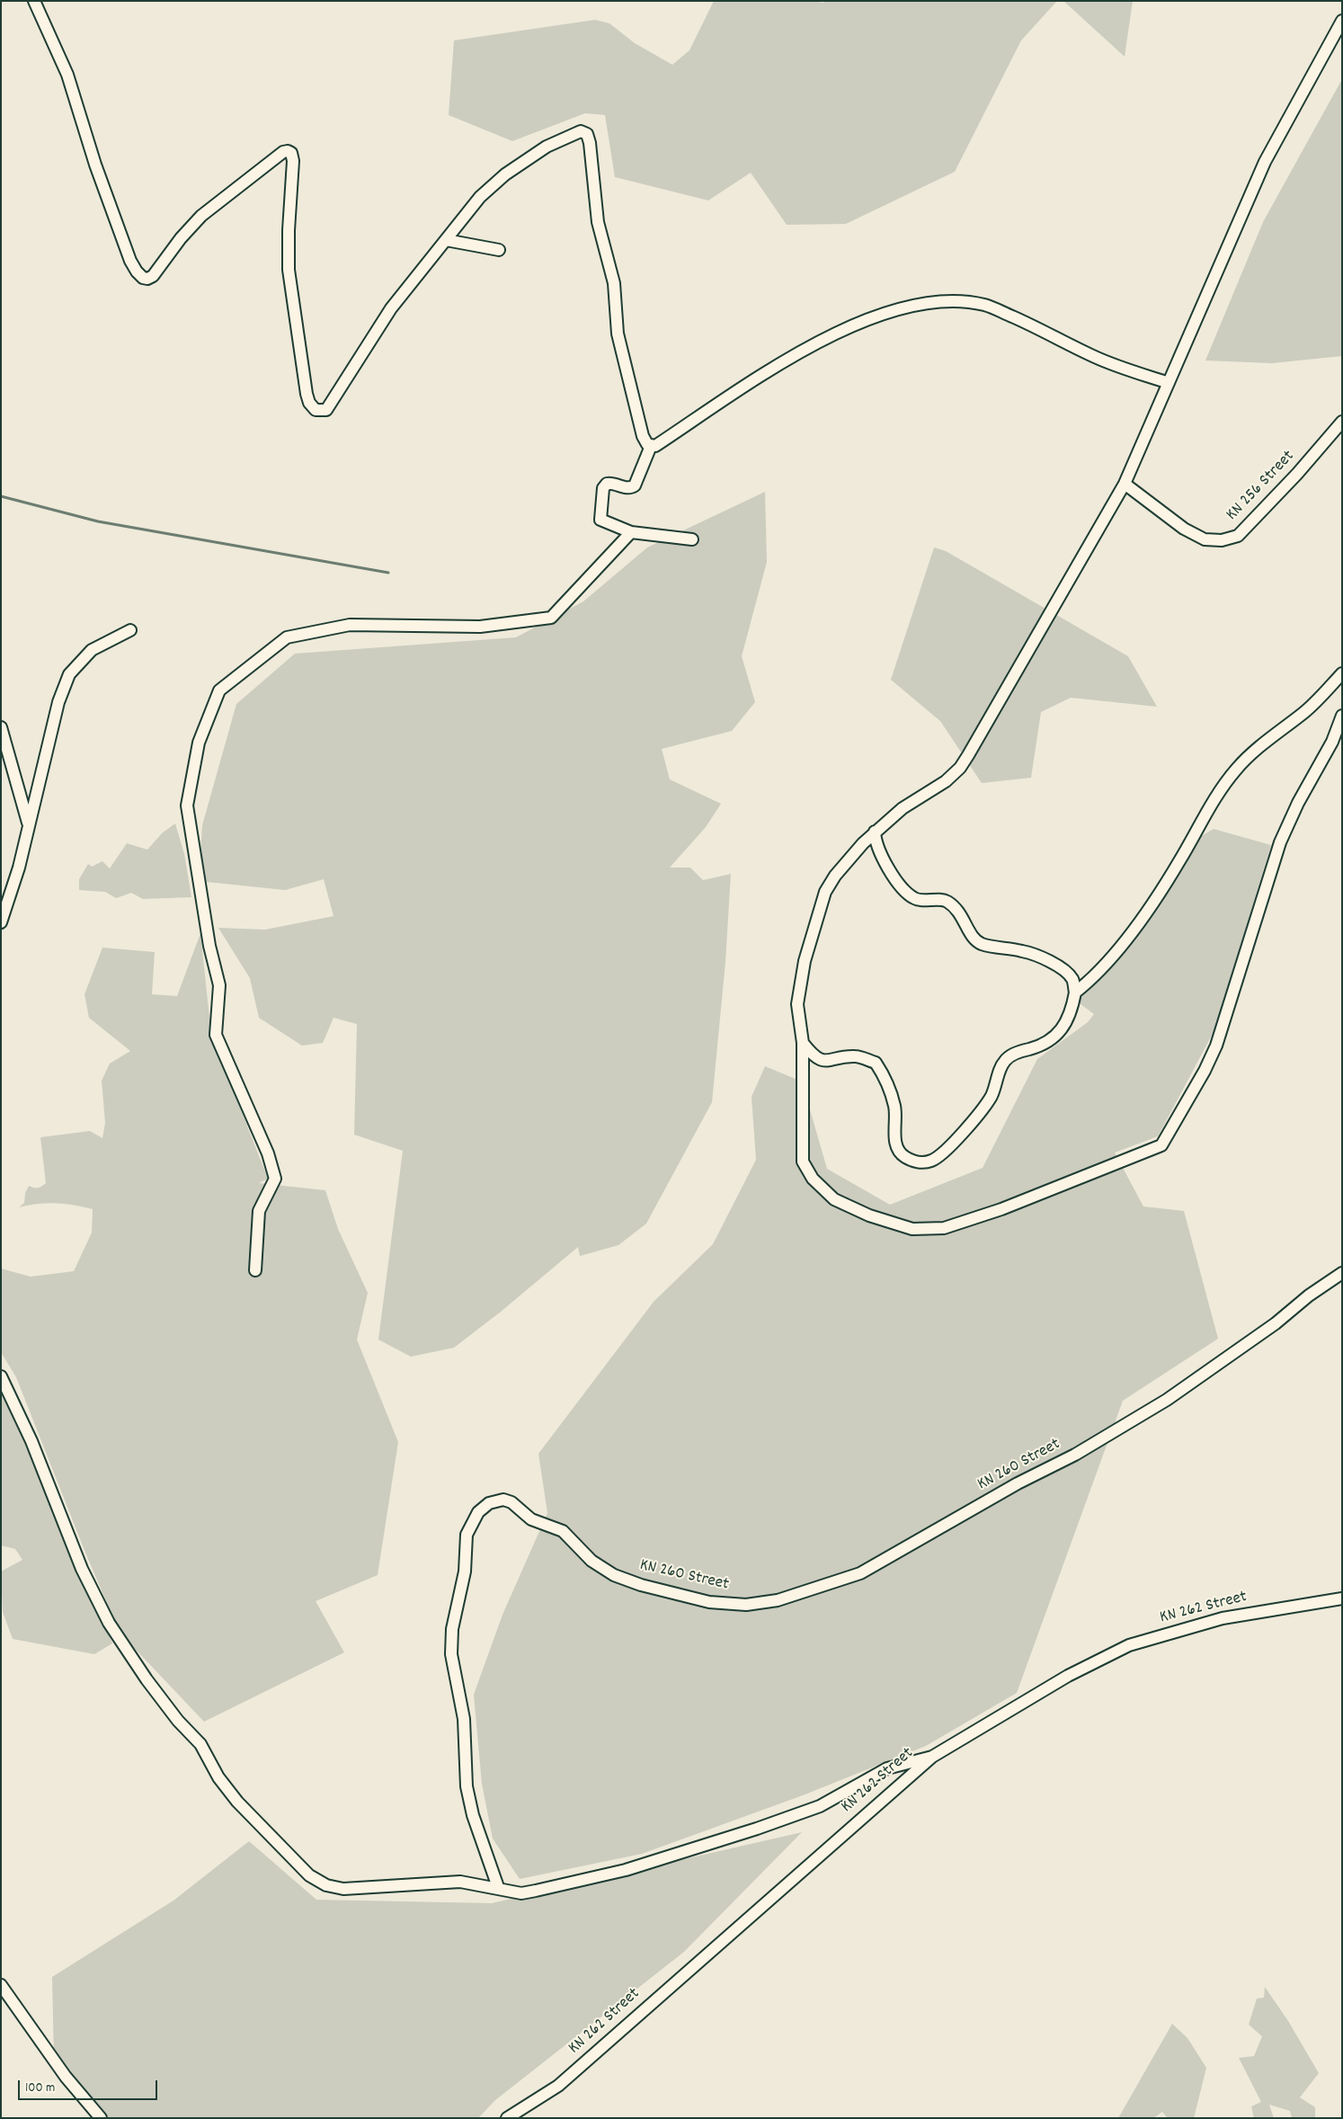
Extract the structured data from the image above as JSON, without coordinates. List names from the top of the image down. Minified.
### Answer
{"streets":{"street":["KN 256 Street","KN 260 Street","KN 262 Street"]},"scale_bar":"100 m"}
